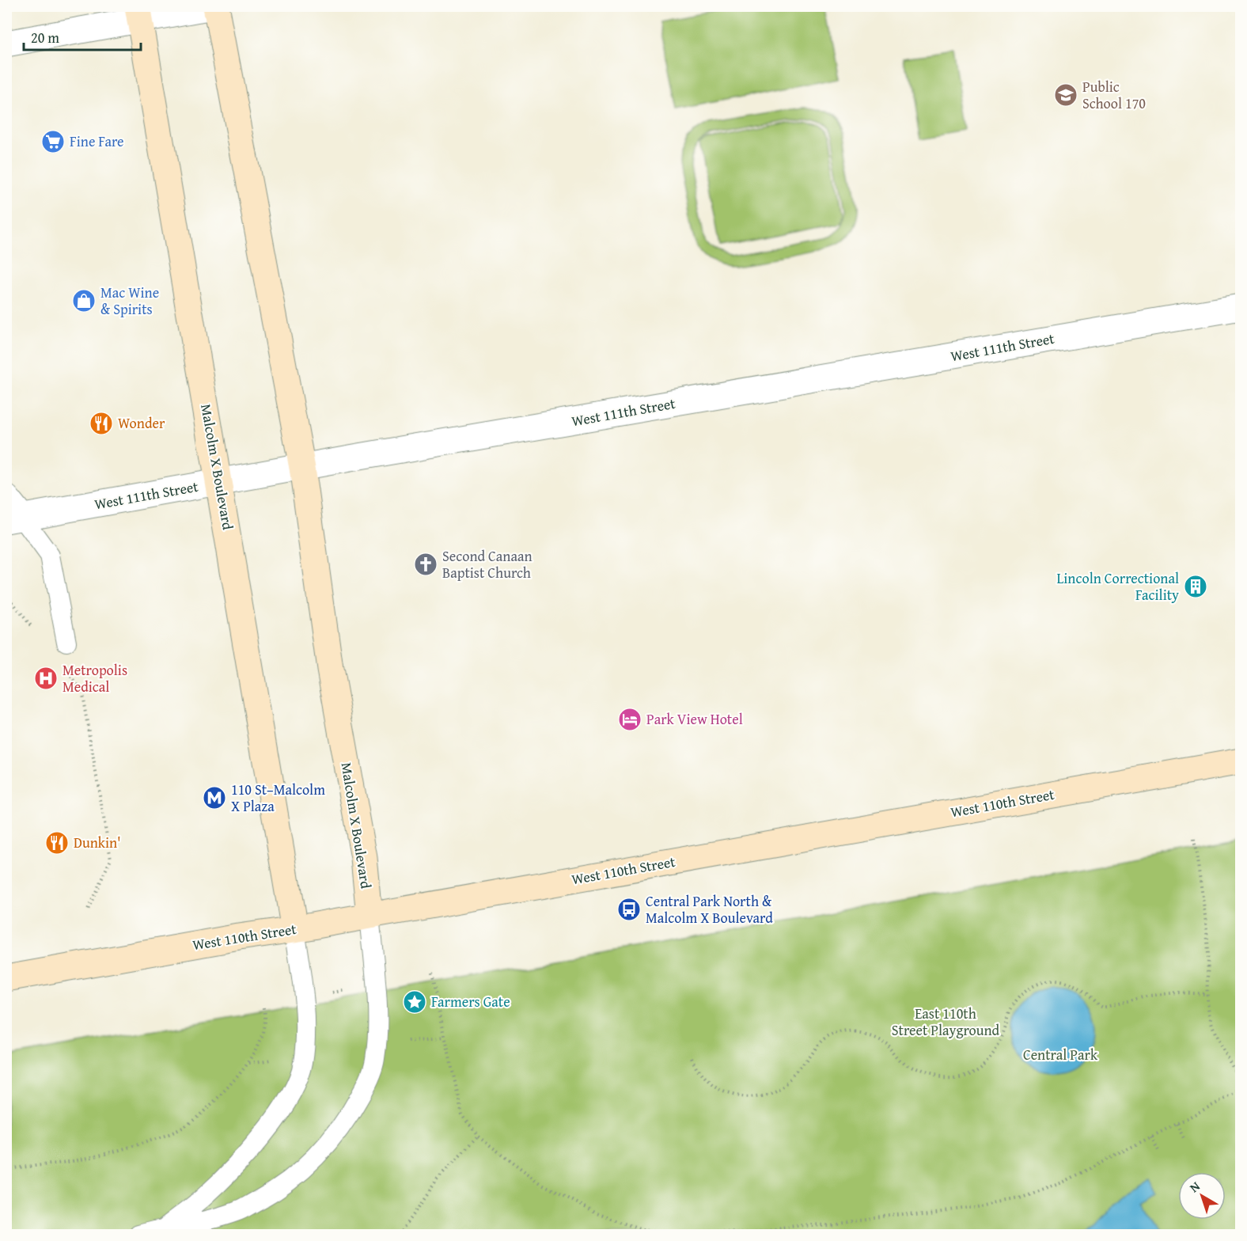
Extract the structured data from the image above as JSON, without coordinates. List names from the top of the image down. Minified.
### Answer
{"streets":{"main road":["Malcolm X Boulevard","West 110th Street"],"street":["West 111th Street"]},"crossings":[["West 111th Street","Malcolm X Boulevard"],["Malcolm X Boulevard","West 110th Street"]],"parks":["East 110th Street Playground","Central Park"],"places":{"school or university":["Public School 170"],"supermarket":["Fine Fare"],"shop":["Mac Wine & Spirits"],"restaurant":["Wonder","Dunkin'"],"church":["Second Canaan Baptist Church"],"building":["Lincoln Correctional Facility"],"hospital":["Metropolis Medical"],"hotel":["Park View Hotel"],"metro station":["110 St–Malcolm X Plaza"],"bus stop":["Central Park North & Malcolm X Boulevard"],"place":["Farmers Gate"]},"scale_bar":"20 m","north":"top left"}
